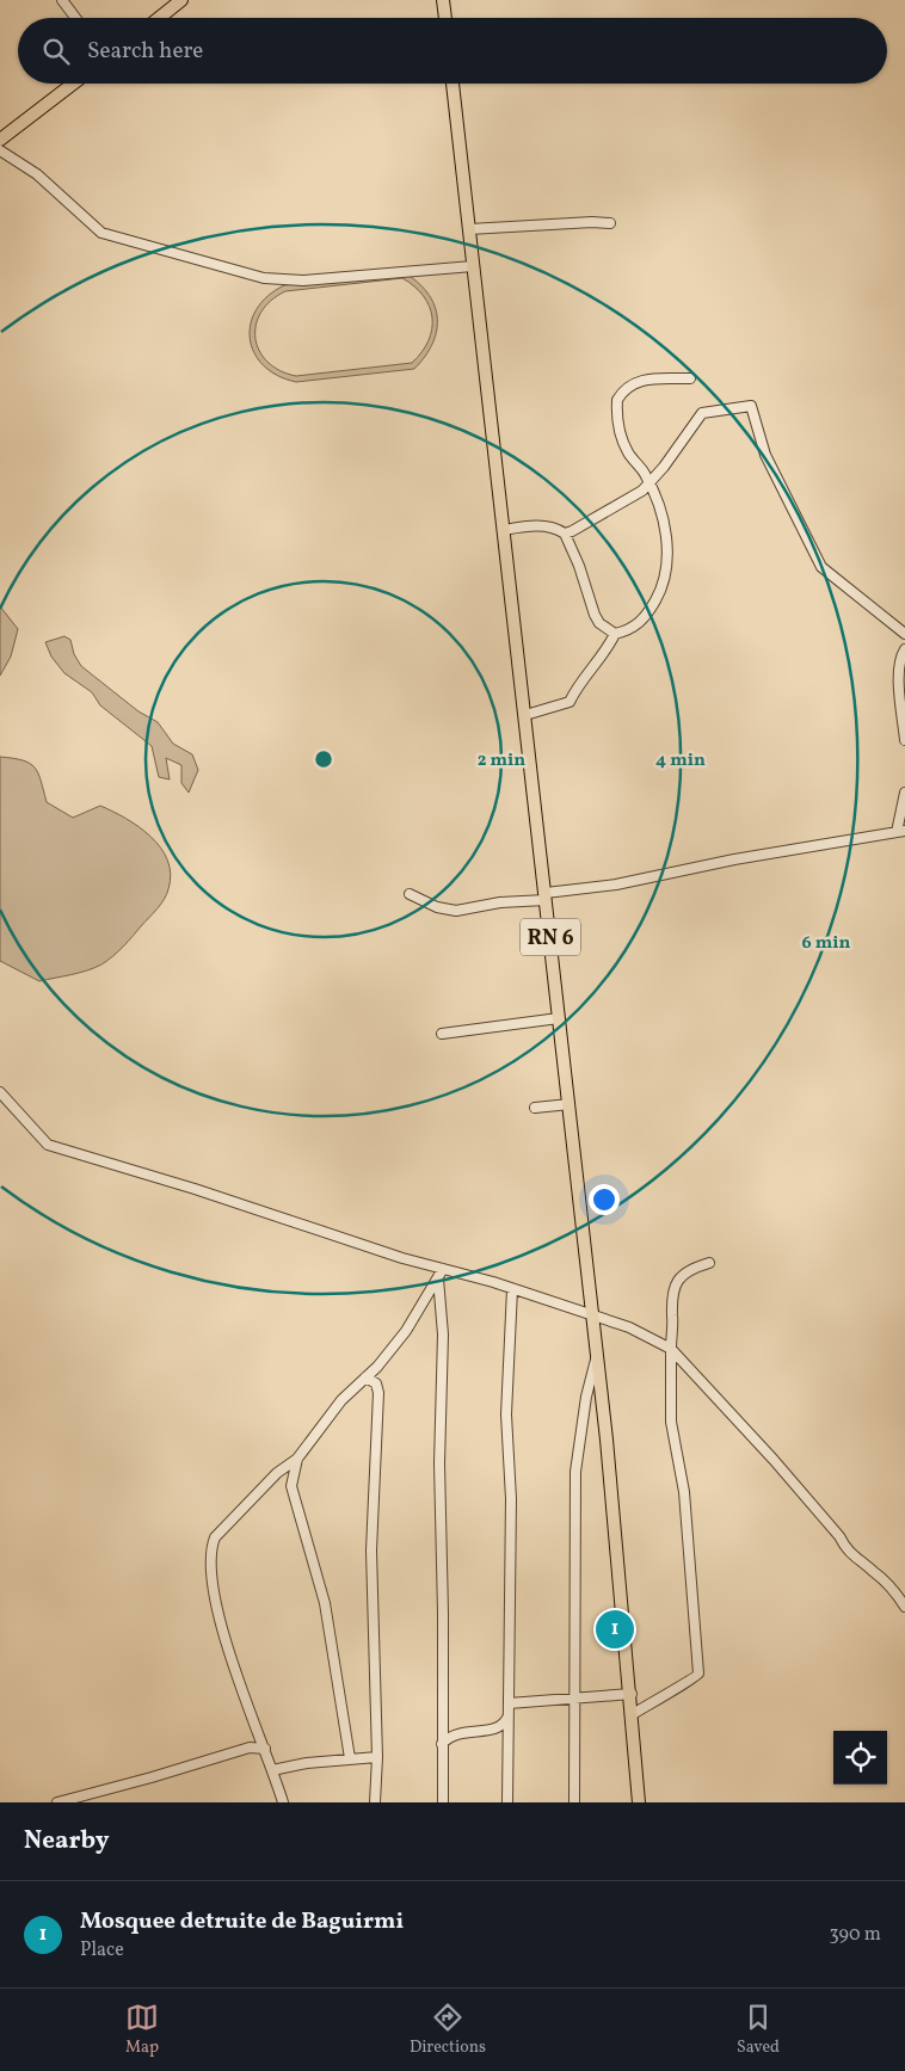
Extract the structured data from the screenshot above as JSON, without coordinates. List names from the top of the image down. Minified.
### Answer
{"streets":{"main road":["RN 6"]},"page":{"search":"Search here","pins":"1","heading":"Nearby","list":[{"mark":"1","name":"Mosquee detruite de Baguirmi","note":"Place","value":"390 m"}],"nav":["Map","Directions","Saved"]},"rings":["2 min","4 min","6 min"]}
